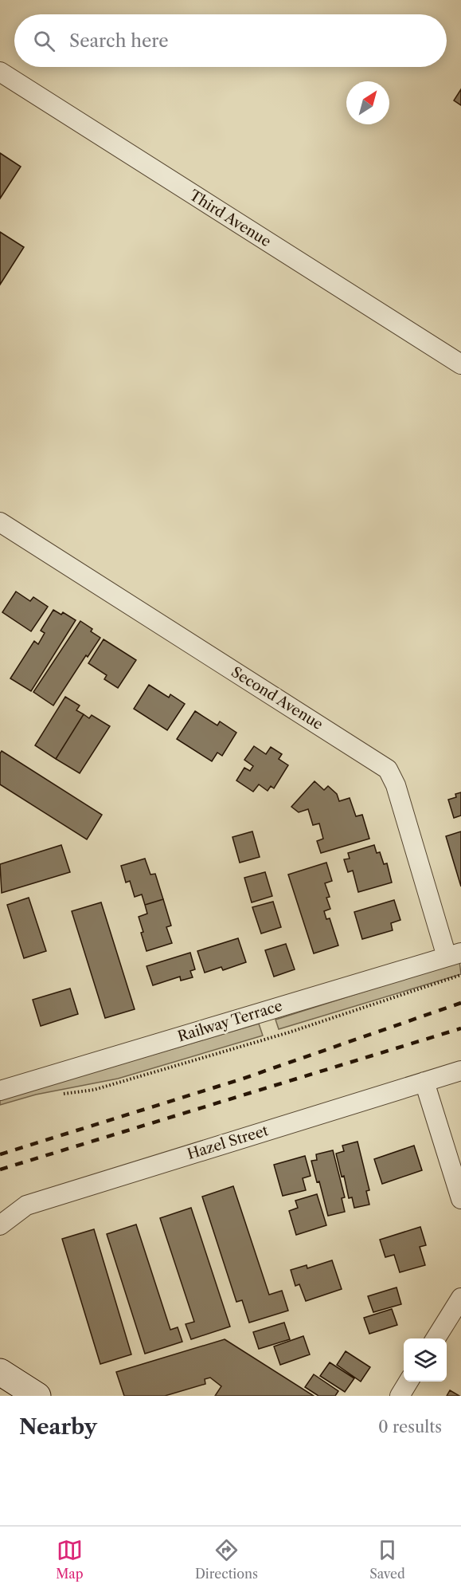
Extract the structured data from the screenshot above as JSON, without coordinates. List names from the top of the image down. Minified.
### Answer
{"streets":{"street":["Third Avenue","Second Avenue","Railway Terrace","Hazel Street"]},"crossings":[["Second Avenue","Railway Terrace"]],"north":"top right","page":{"search":"Search here","heading":["Nearby","0 results"],"nav":["Map","Directions","Saved"]}}
